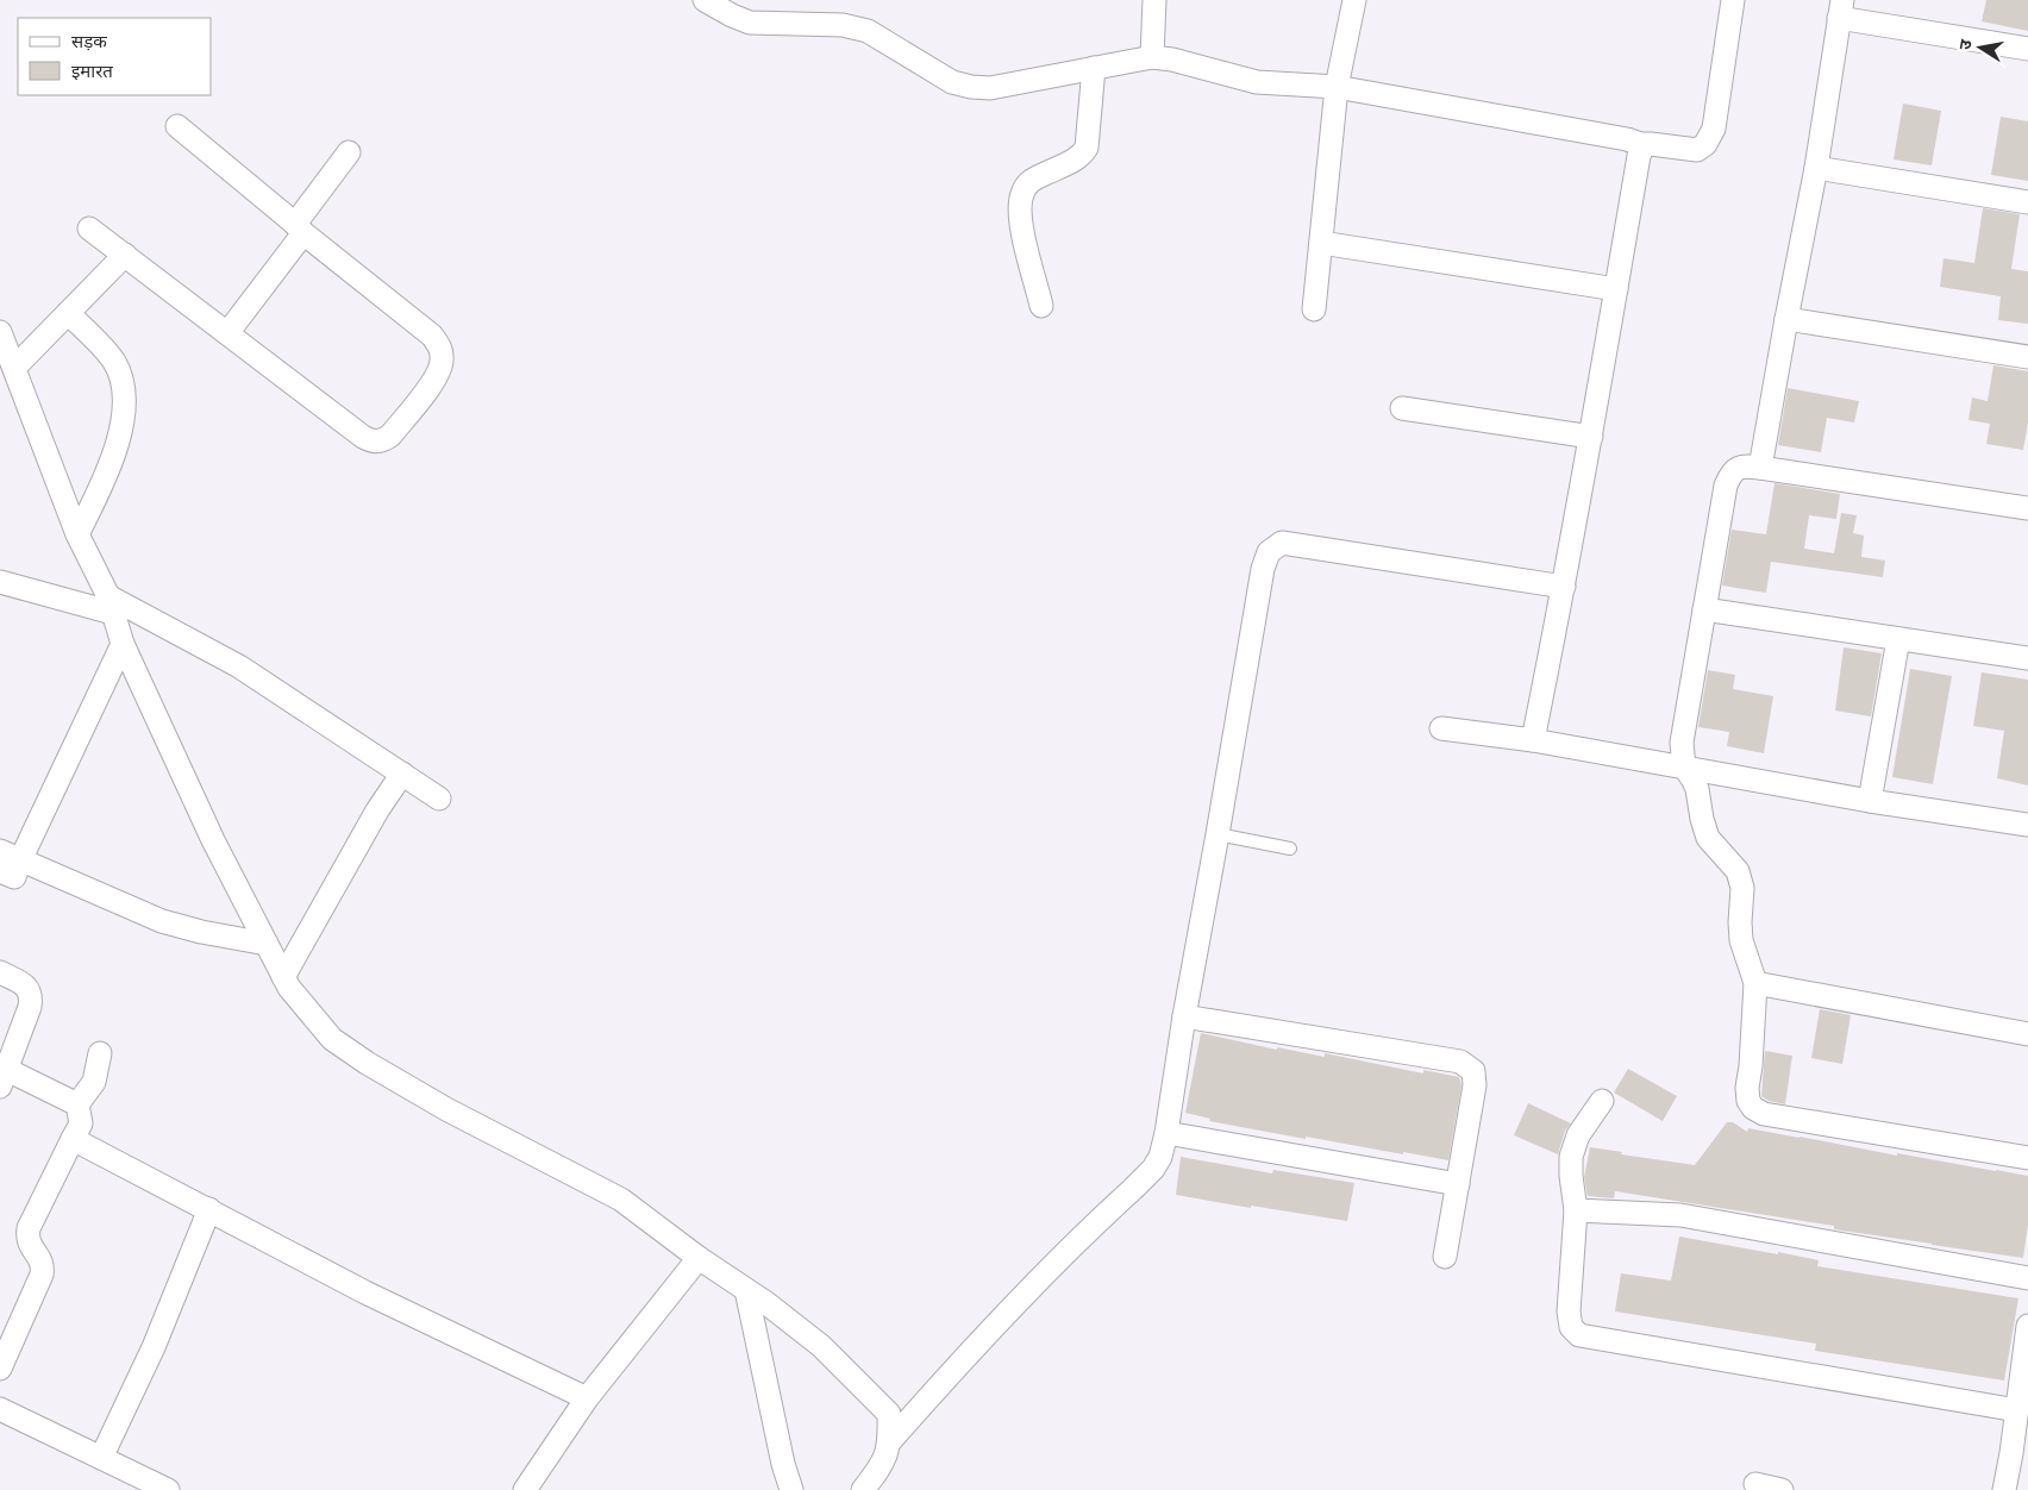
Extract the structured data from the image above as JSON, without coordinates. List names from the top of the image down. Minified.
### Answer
{"legend":["सड़क","इमारत"],"north":"left"}
